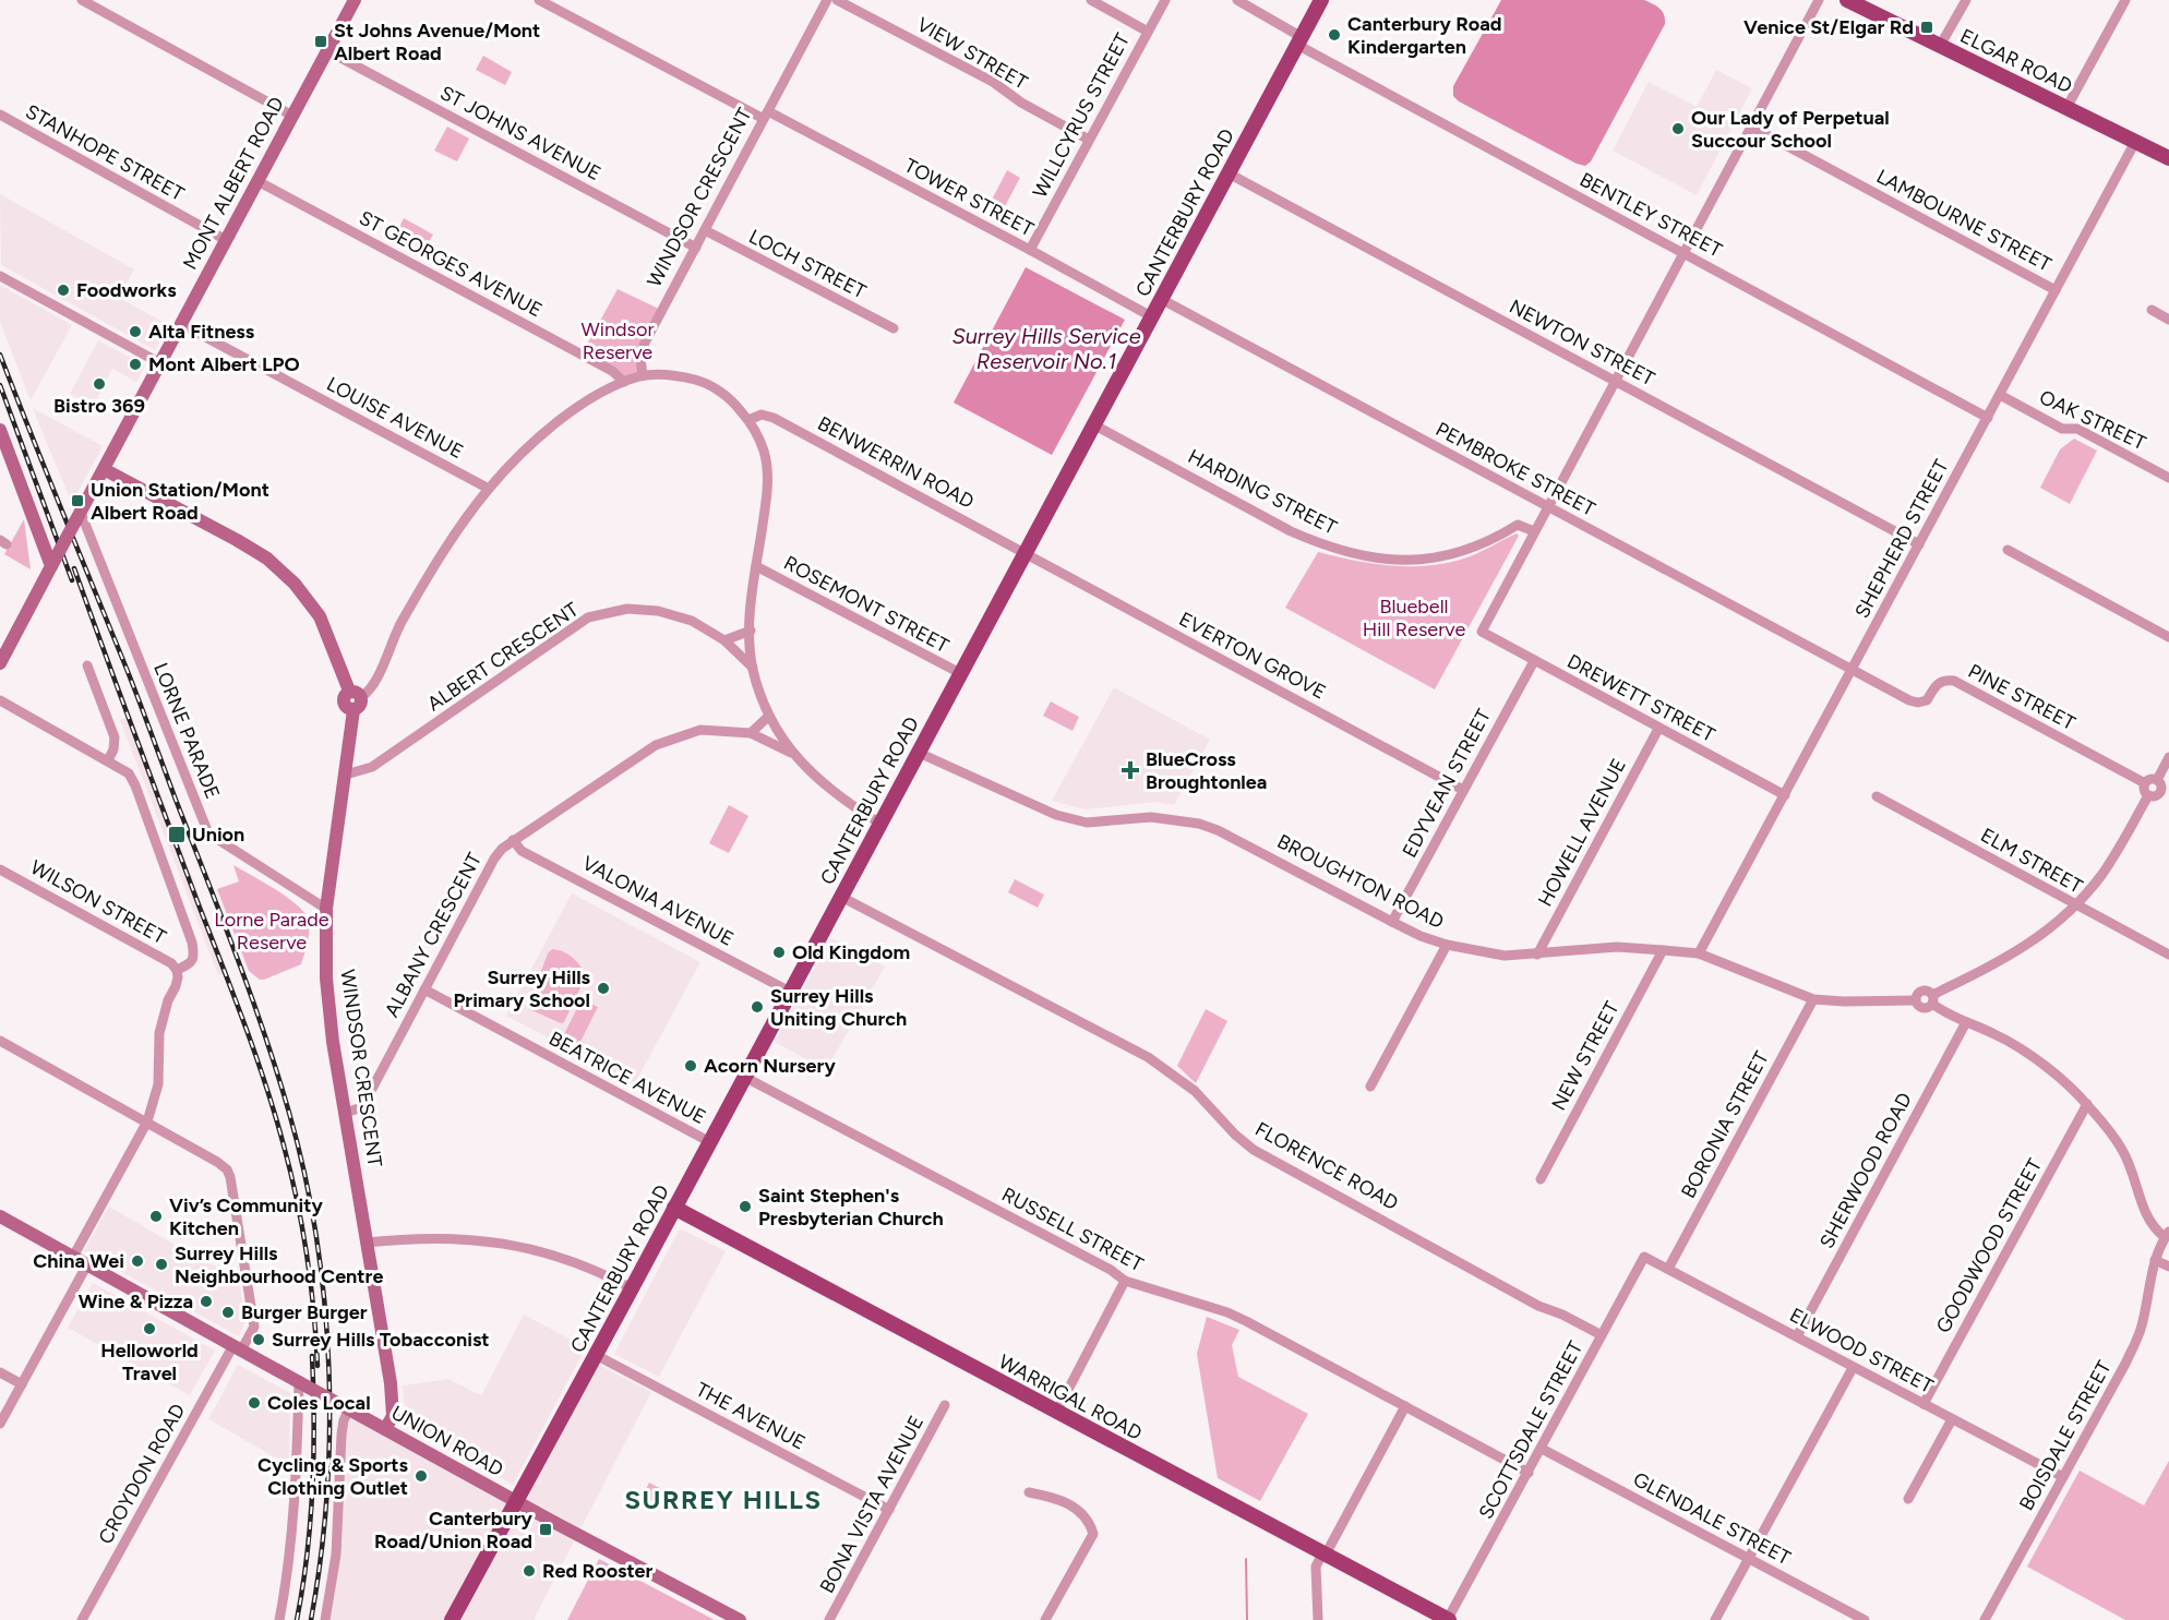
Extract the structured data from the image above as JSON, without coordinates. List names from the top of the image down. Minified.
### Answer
{"streets":{"main road":["ELGAR ROAD","CANTERBURY ROAD","WARRIGAL ROAD"],"street":["VIEW STREET","WILLCYRUS STREET","ST JOHNS AVENUE","STANHOPE STREET","MONT ALBERT ROAD","WINDSOR CRESCENT","TOWER STREET","BENTLEY STREET","LAMBOURNE STREET","ST GEORGES AVENUE","LOCH STREET","NEWTON STREET","LOUISE AVENUE","OAK STREET","BENWERRIN ROAD","PEMBROKE STREET","HARDING STREET","SHEPHERD STREET","ROSEMONT STREET","EVERTON GROVE","ALBERT CRESCENT","PINE STREET","DREWETT STREET","LORNE PARADE","EDYVEAN STREET","HOWELL AVENUE","ELM STREET","BROUGHTON ROAD","VALONIA AVENUE","WILSON STREET","ALBANY CRESCENT","NEW STREET","BEATRICE AVENUE","BORONIA STREET","FLORENCE ROAD","SHERWOOD ROAD","RUSSELL STREET","GOODWOOD STREET","ELWOOD STREET","THE AVENUE","SCOTTSDALE STREET","BOISDALE STREET","UNION ROAD","CROYDON ROAD","BONA VISTA AVENUE","GLENDALE STREET"]},"crossings":[["VIEW STREET","WILLCYRUS STREET"],["ELGAR ROAD","SHEPHERD STREET"],["WILLCYRUS STREET","TOWER STREET"],["ST JOHNS AVENUE","MONT ALBERT ROAD"],["ST JOHNS AVENUE","WINDSOR CRESCENT"],["STANHOPE STREET","MONT ALBERT ROAD"],["MONT ALBERT ROAD","ST GEORGES AVENUE"],["MONT ALBERT ROAD","LOUISE AVENUE"],["MONT ALBERT ROAD","LORNE PARADE"],["WINDSOR CRESCENT","TOWER STREET"],["WINDSOR CRESCENT","LOCH STREET"],["WINDSOR CRESCENT","ALBERT CRESCENT"],["WINDSOR CRESCENT","LORNE PARADE"],["WINDSOR CRESCENT","ALBANY CRESCENT"],["WINDSOR CRESCENT","UNION ROAD"],["TOWER STREET","CANTERBURY ROAD"],["CANTERBURY ROAD","BENTLEY STREET"],["CANTERBURY ROAD","NEWTON STREET"],["CANTERBURY ROAD","BENWERRIN ROAD"],["CANTERBURY ROAD","PEMBROKE STREET"],["CANTERBURY ROAD","HARDING STREET"],["CANTERBURY ROAD","ROSEMONT STREET"],["CANTERBURY ROAD","EVERTON GROVE"],["CANTERBURY ROAD","BROUGHTON ROAD"],["CANTERBURY ROAD","VALONIA AVENUE"],["CANTERBURY ROAD","BEATRICE AVENUE"],["CANTERBURY ROAD","FLORENCE ROAD"],["CANTERBURY ROAD","RUSSELL STREET"],["CANTERBURY ROAD","WARRIGAL ROAD"],["CANTERBURY ROAD","THE AVENUE"],["CANTERBURY ROAD","UNION ROAD"],["BENTLEY STREET","SHEPHERD STREET"],["LAMBOURNE STREET","SHEPHERD STREET"],["NEWTON STREET","SHEPHERD STREET"],["OAK STREET","SHEPHERD STREET"],["BENWERRIN ROAD","EVERTON GROVE"],["PEMBROKE STREET","SHEPHERD STREET"],["PEMBROKE STREET","PINE STREET"],["HARDING STREET","DREWETT STREET"],["SHEPHERD STREET","PINE STREET"],["SHEPHERD STREET","DREWETT STREET"],["SHEPHERD STREET","BROUGHTON ROAD"],["EVERTON GROVE","EDYVEAN STREET"],["DREWETT STREET","EDYVEAN STREET"],["DREWETT STREET","HOWELL AVENUE"],["EDYVEAN STREET","BROUGHTON ROAD"],["HOWELL AVENUE","BROUGHTON ROAD"],["BROUGHTON ROAD","NEW STREET"],["BROUGHTON ROAD","BORONIA STREET"],["VALONIA AVENUE","ALBANY CRESCENT"],["ALBANY CRESCENT","BEATRICE AVENUE"],["BORONIA STREET","ELWOOD STREET"],["FLORENCE ROAD","SCOTTSDALE STREET"],["SHERWOOD ROAD","ELWOOD STREET"],["RUSSELL STREET","SCOTTSDALE STREET"],["GOODWOOD STREET","ELWOOD STREET"],["ELWOOD STREET","SCOTTSDALE STREET"],["ELWOOD STREET","BOISDALE STREET"],["WARRIGAL ROAD","SCOTTSDALE STREET"],["THE AVENUE","BONA VISTA AVENUE"],["SCOTTSDALE STREET","GLENDALE STREET"],["UNION ROAD","CROYDON ROAD"]],"districts":["SURREY HILLS"],"water":["Surrey Hills Service Reservoir No.1"],"parks":["Windsor Reserve","Bluebell Hill Reserve","Lorne Parade Reserve"],"places":{"transit":["Venice St/Elgar Rd","St Johns Avenue/Mont Albert Road","Union Station/Mont Albert Road","Union","Canterbury Road/Union Road"],"other":["Canterbury Road Kindergarten","Our Lady of Perpetual Succour School","Foodworks","Alta Fitness","Mont Albert LPO","Bistro 369","Old Kingdom","Surrey Hills Primary School","Surrey Hills Uniting Church","Acorn Nursery","Saint Stephen's Presbyterian Church","Viv’s Community Kitchen","China Wei","Surrey Hills Neighbourhood Centre","Wine & Pizza","Burger Burger","Helloworld Travel","Surrey Hills Tobacconist","Coles Local","Cycling & Sports Clothing Outlet","Red Rooster"],"health":["BlueCross Broughtonlea"]}}
